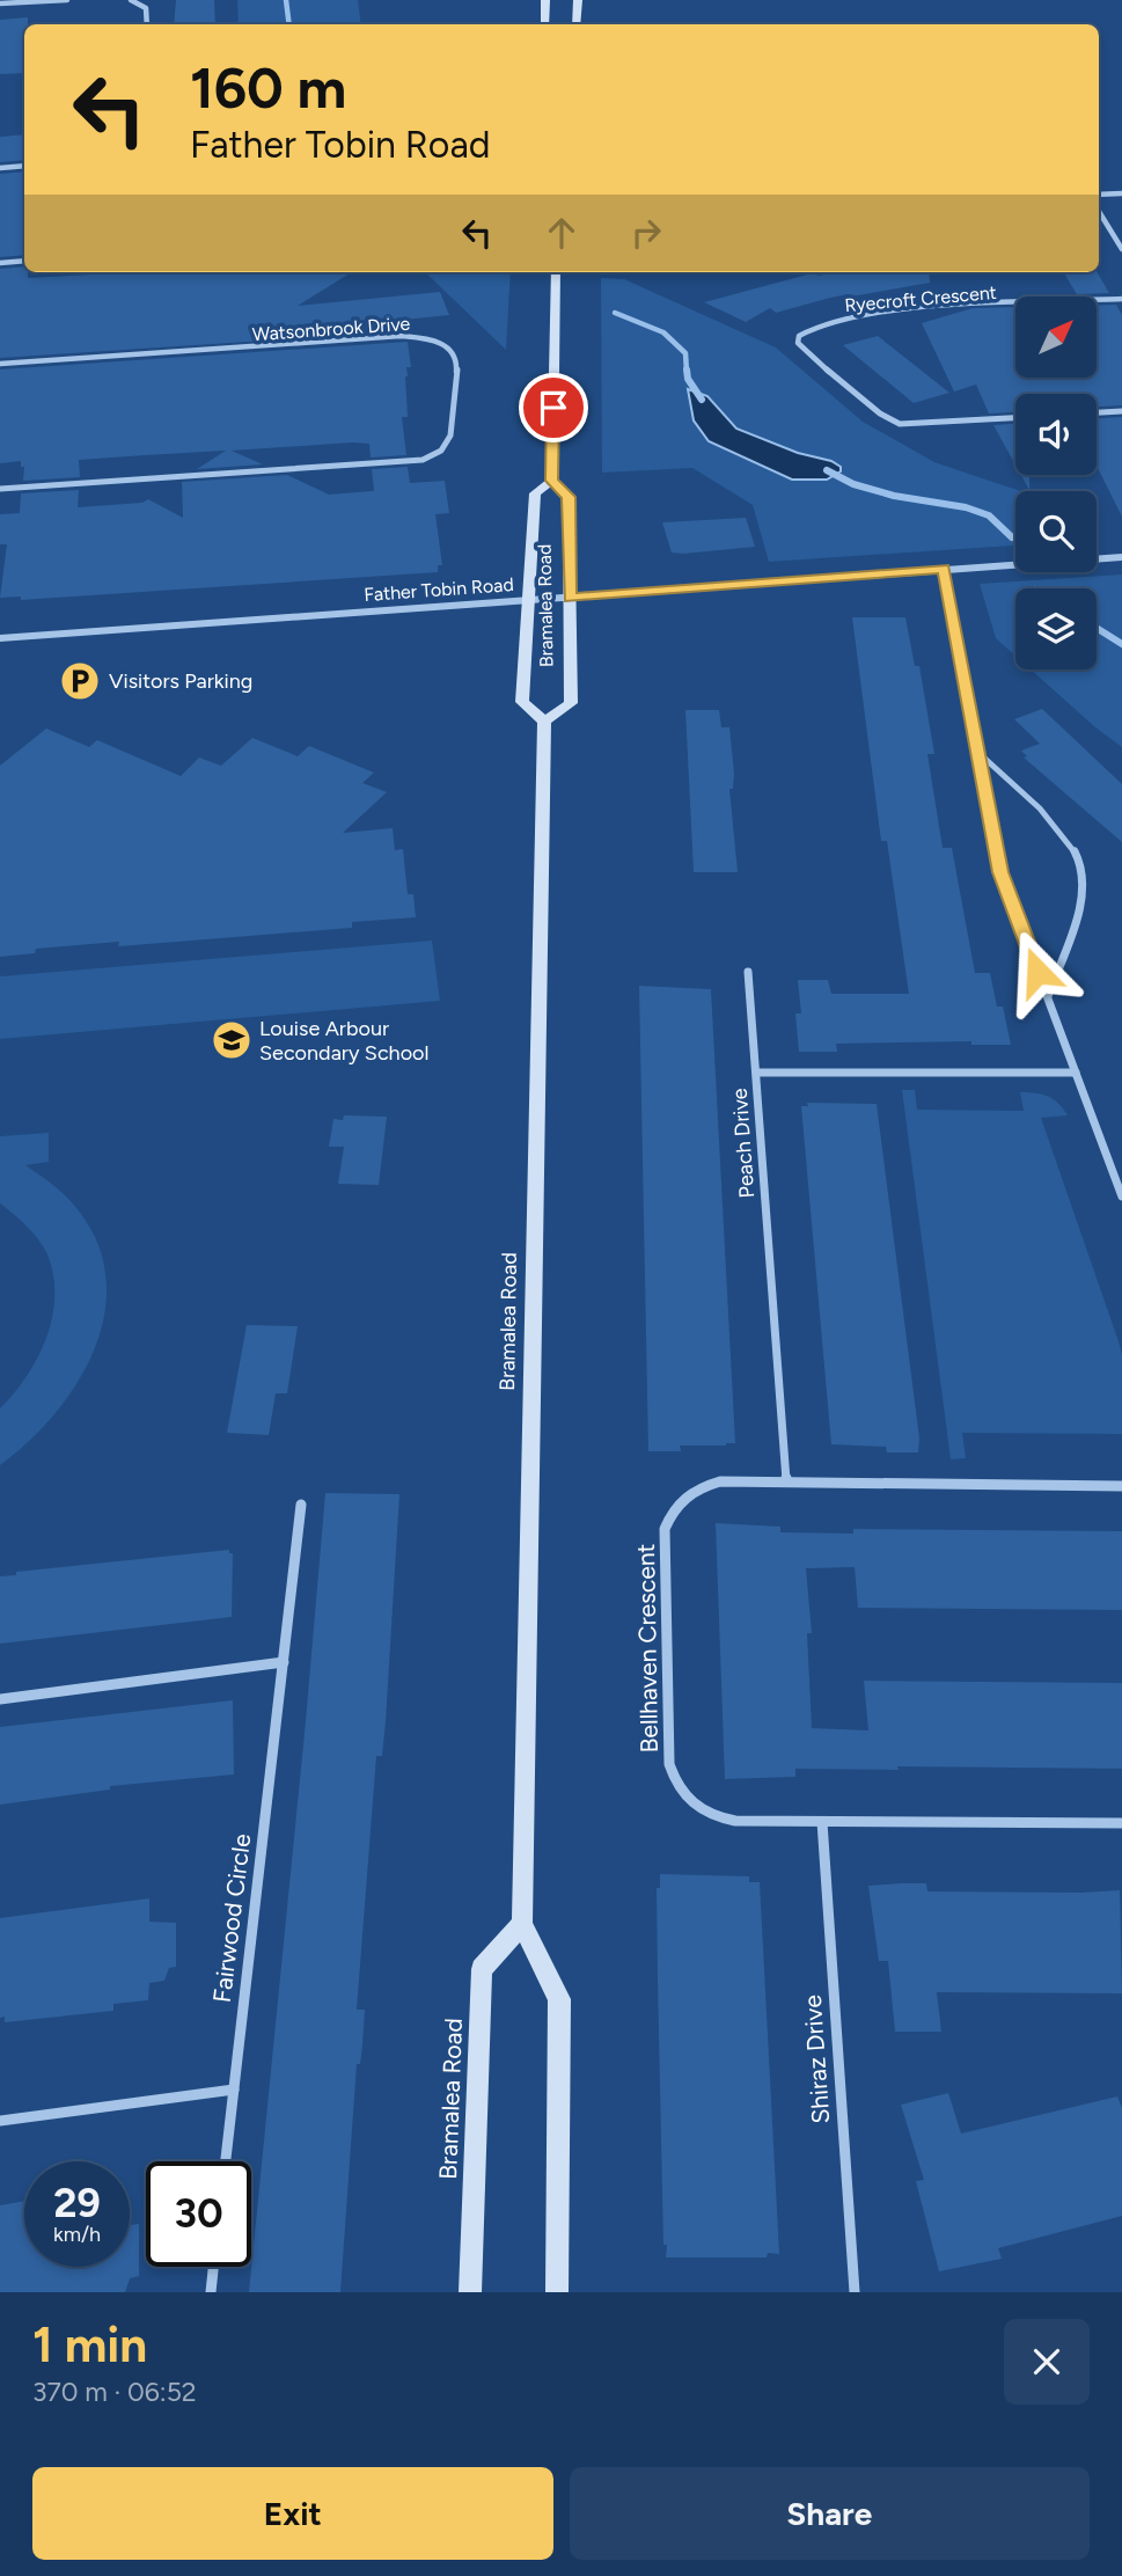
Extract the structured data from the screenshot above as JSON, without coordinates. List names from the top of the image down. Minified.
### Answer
{"streets":{"main road":["Bramalea Road"],"street":["Ryecroft Crescent","Watsonbrook Drive","Father Tobin Road","Peach Drive","Bellhaven Crescent","Fairwood Circle","Shiraz Drive"]},"crossings":[["Father Tobin Road","Bramalea Road"],["Peach Drive","Bellhaven Crescent"],["Bellhaven Crescent","Shiraz Drive"]],"places":{"parking":["Visitors Parking"],"school or university":["Louise Arbour Secondary School"]},"north":"top right","page":{"turn":["160 m","Father Tobin Road"],"speed":"29 km/h","limit":"30","heading":["1 min","370 m · 06:52"],"buttons":["Exit","Share"]}}
